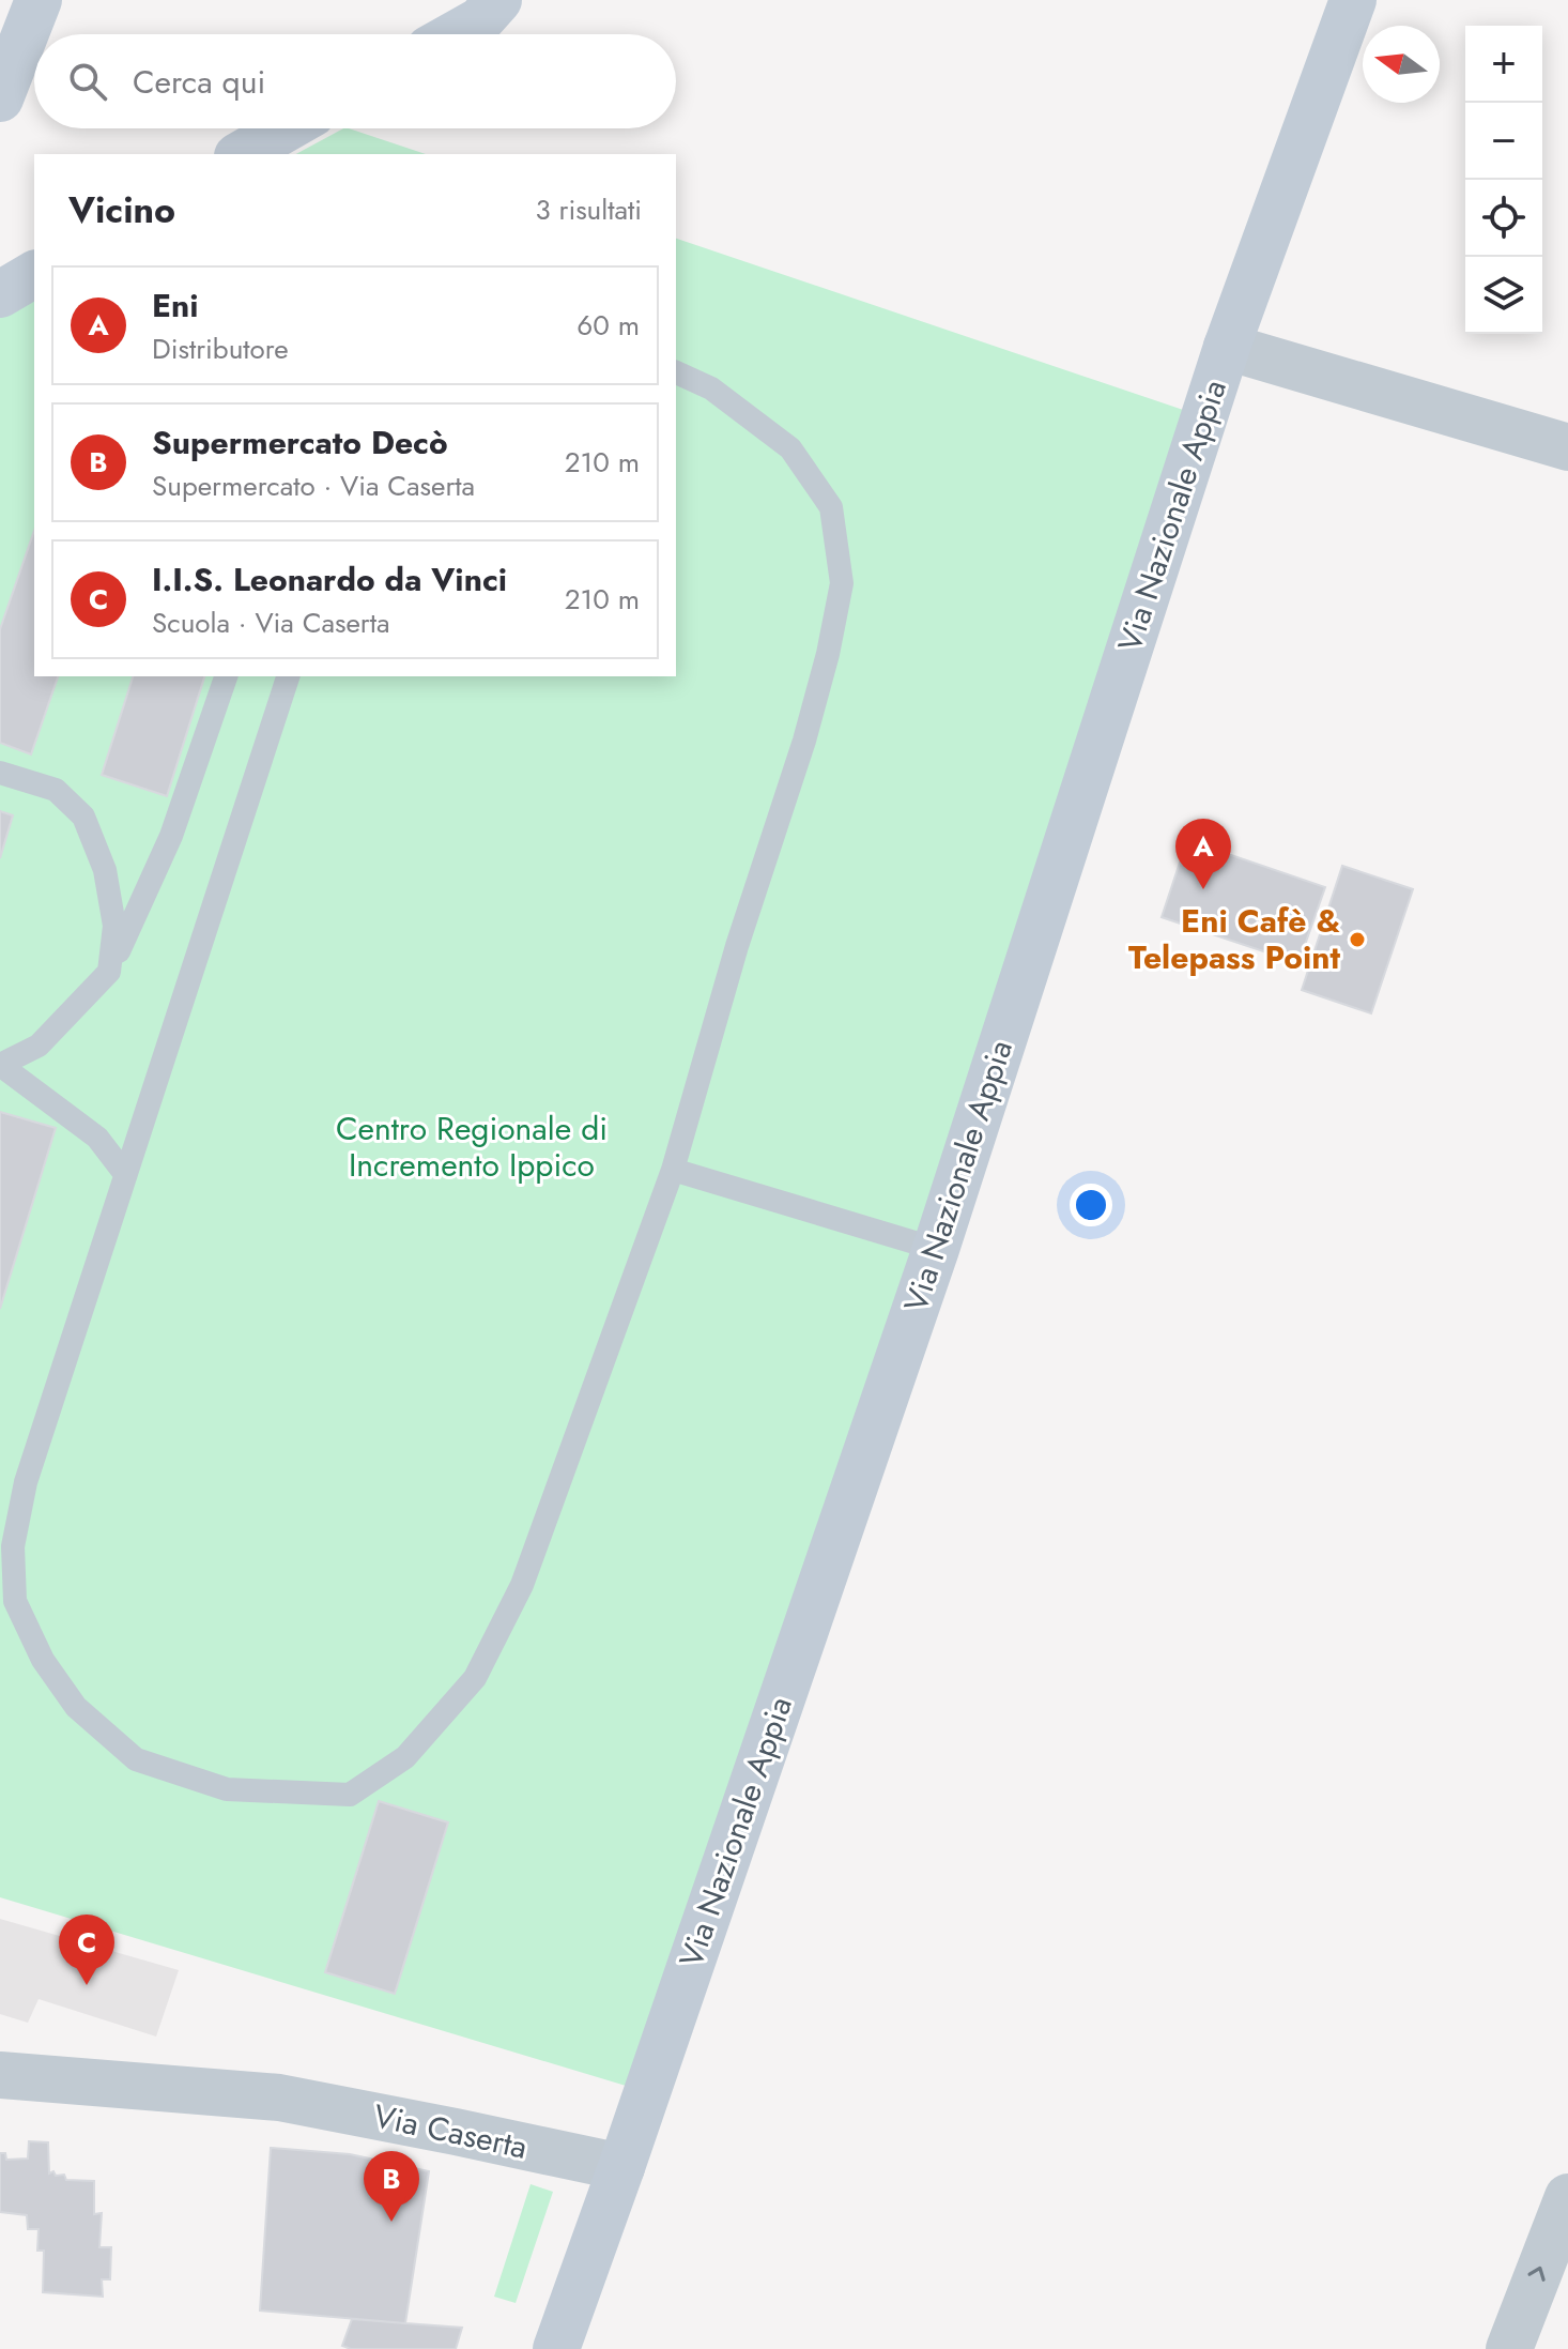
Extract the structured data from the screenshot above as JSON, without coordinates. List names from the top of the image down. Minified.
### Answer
{"streets":{"main road":["Via Nazionale Appia"],"street":["Via Caserta"]},"crossings":[["Via Nazionale Appia","Via Caserta"]],"parks":["Centro Regionale di Incremento Ippico"],"places":["Eni Cafè & Telepass Point"],"north":"left","page":{"map_buttons":["+","−"],"search":"Cerca qui","heading":["Vicino","3 risultati"],"list":[{"mark":"A","name":"Eni","note":"Distributore","value":"60 m"},{"mark":"B","name":"Supermercato Decò","note":"Supermercato · Via Caserta","value":"210 m"},{"mark":"C","name":"I.I.S. Leonardo da Vinci","note":"Scuola · Via Caserta","value":"210 m"}],"pins":["A","C","B"]}}
